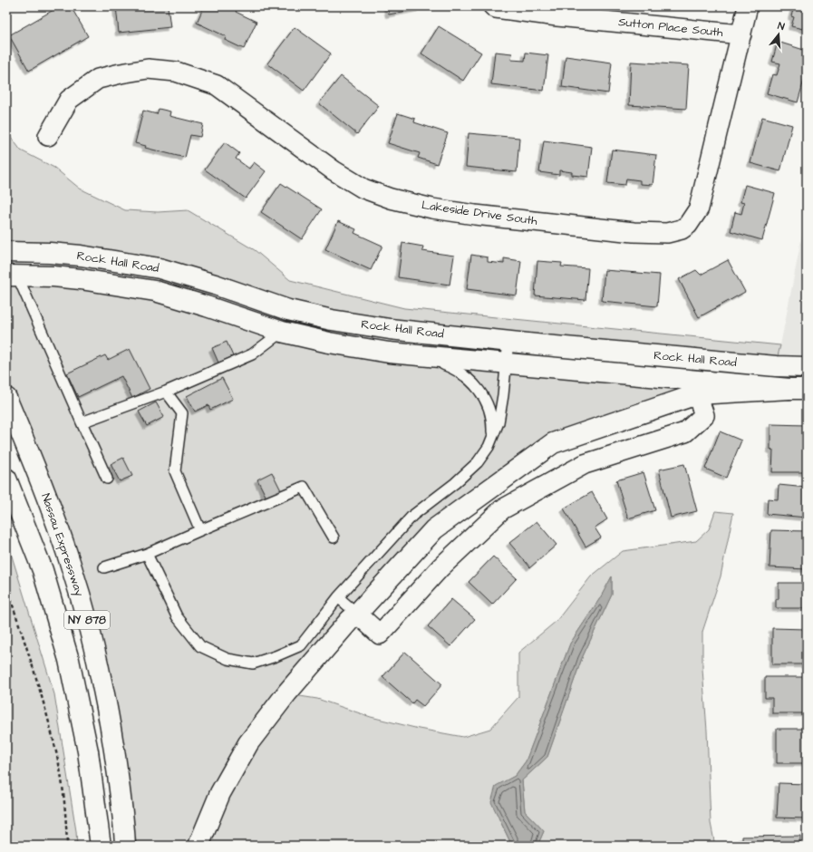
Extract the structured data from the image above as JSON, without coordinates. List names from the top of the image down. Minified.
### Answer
{"streets":{"main road":["Rock Hall Road","Nassau Expressway","NY 878"],"street":["Sutton Place South","Lakeside Drive South"]},"crossings":[["Sutton Place South","Lakeside Drive South"]],"north":"top"}
